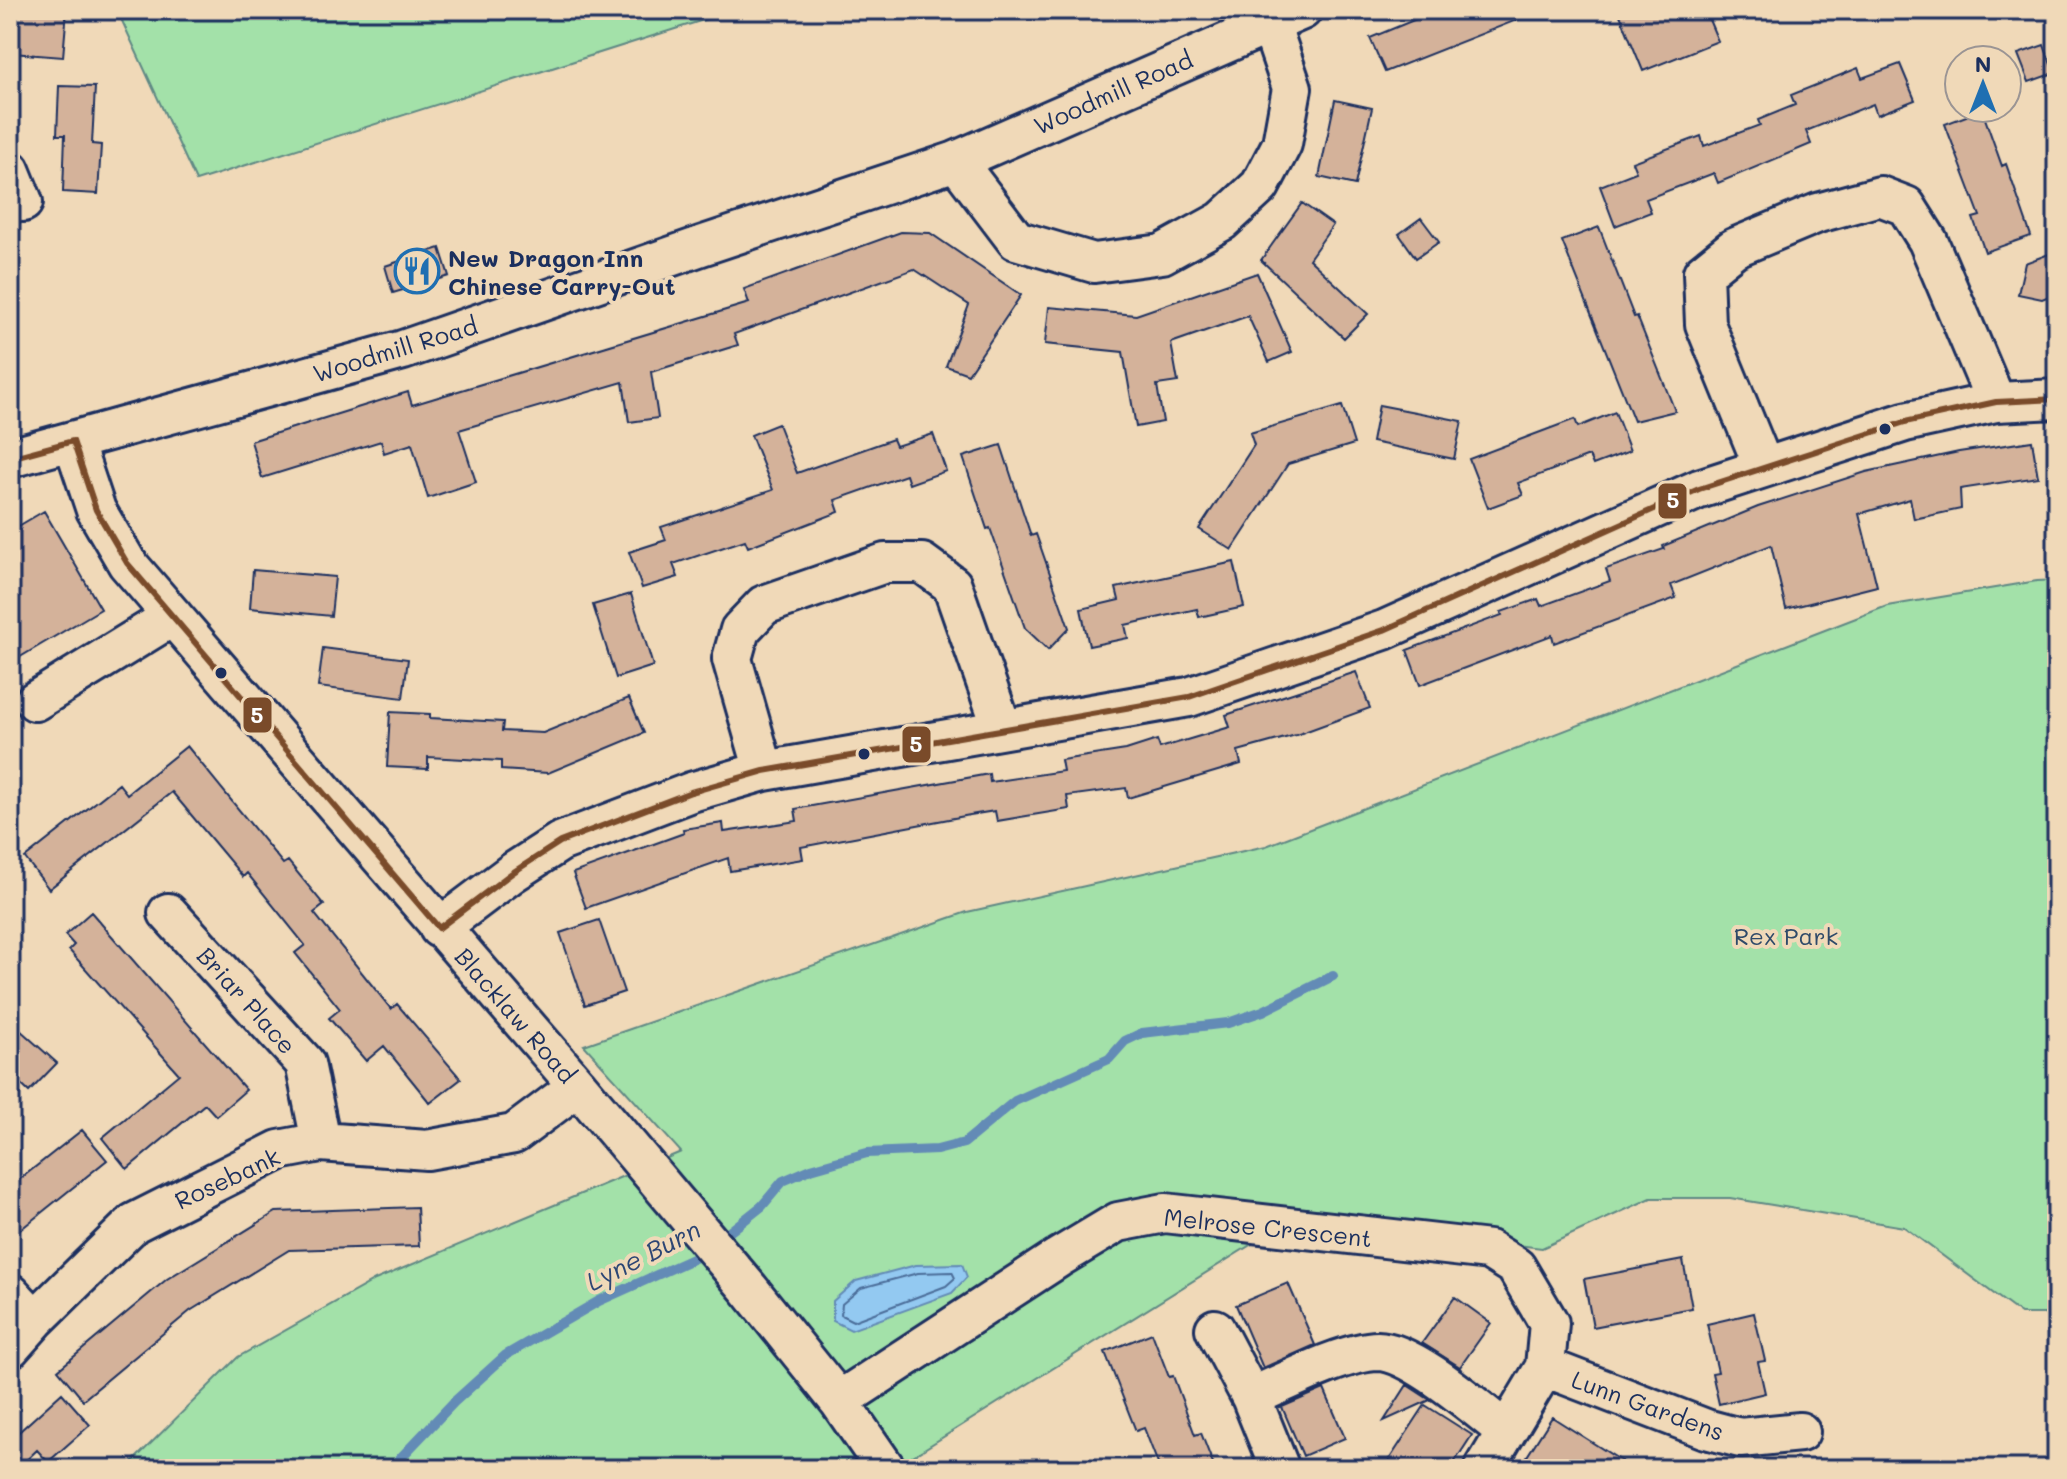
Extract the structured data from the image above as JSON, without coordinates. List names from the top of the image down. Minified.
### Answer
{"streets":{"street":["Woodmill Road","Briar Place","Blacklaw Road","Rosebank","Melrose Crescent","Lunn Gardens"]},"crossings":[["Woodmill Road","Blacklaw Road"],["Briar Place","Rosebank"],["Blacklaw Road","Rosebank"],["Blacklaw Road","Melrose Crescent"],["Melrose Crescent","Lunn Gardens"]],"water":["Lyne Burn"],"parks":["Rex Park"],"places":{"restaurant":["New Dragon Inn Chinese Carry-Out"]},"lines":["transit line 5"],"north":"top"}
